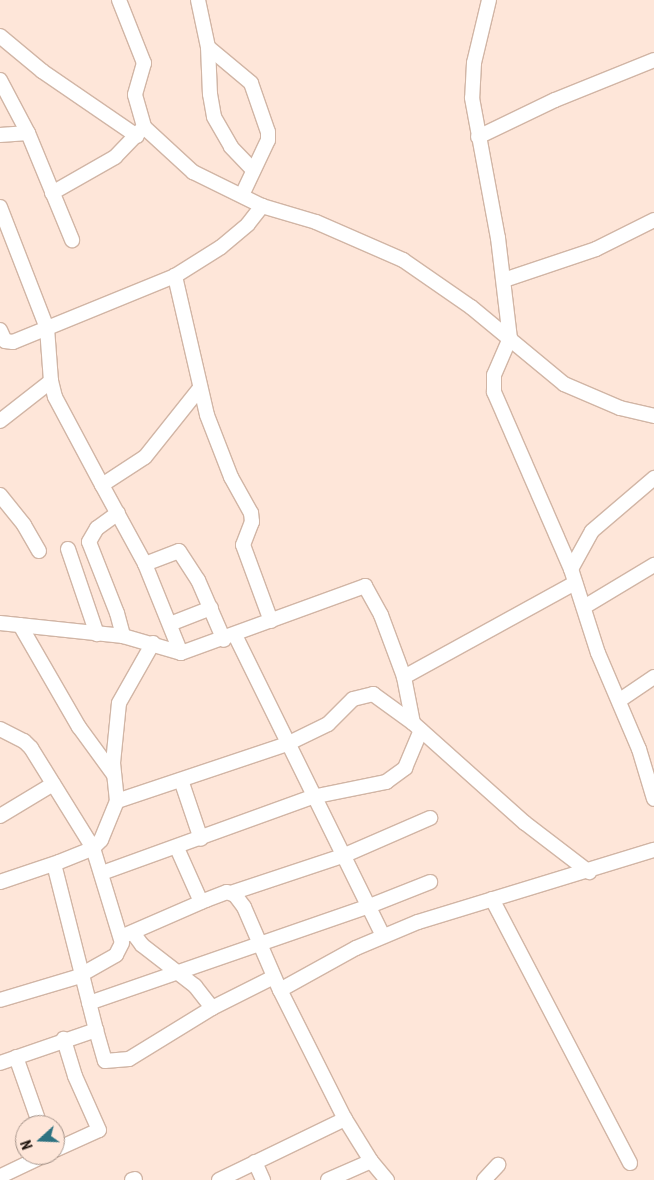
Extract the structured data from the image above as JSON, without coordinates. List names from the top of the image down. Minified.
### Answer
{"north":"left"}
